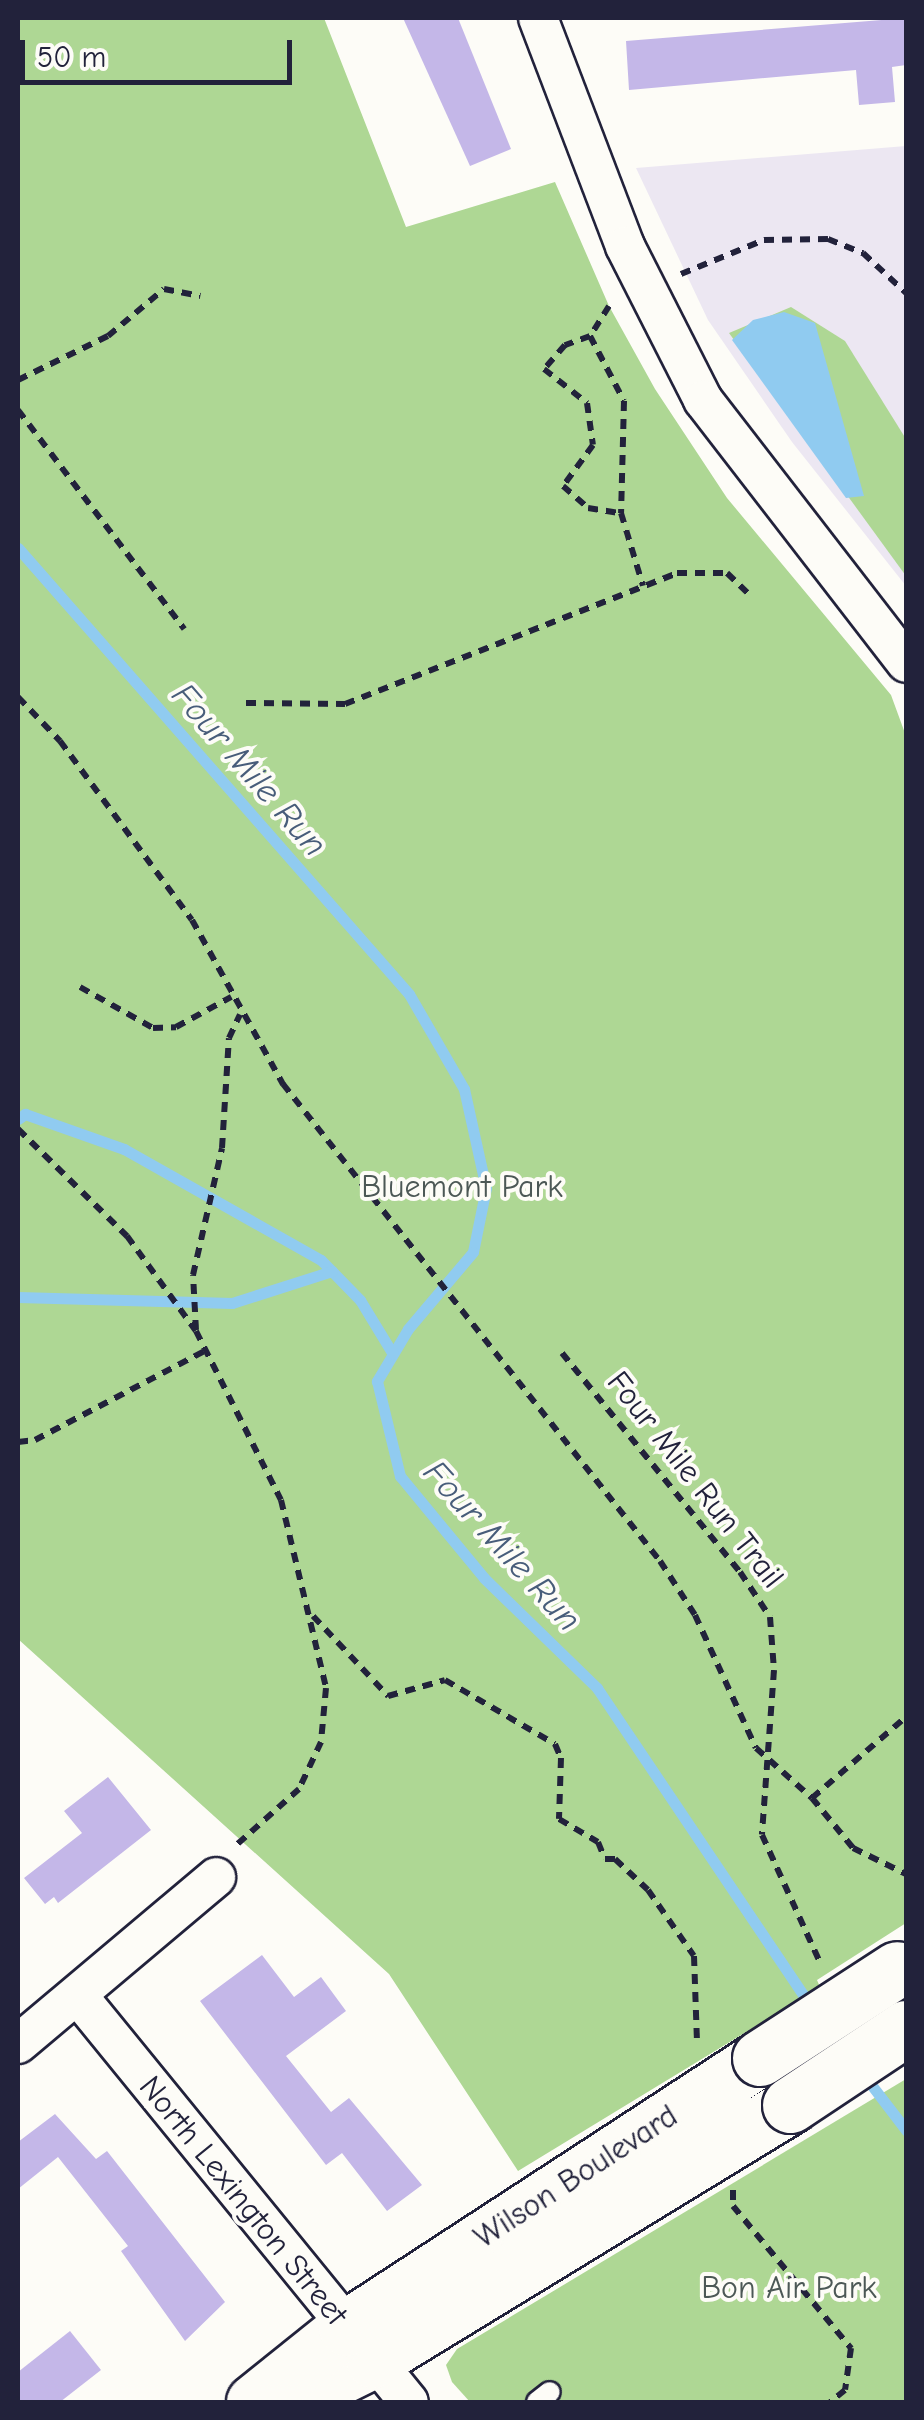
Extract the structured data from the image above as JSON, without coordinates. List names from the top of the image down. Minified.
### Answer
{"streets":{"main road":["Wilson Boulevard"],"street":["North Lexington Street"],"path":["Four Mile Run Trail"]},"crossings":[["Wilson Boulevard","North Lexington Street"]],"water":["Four Mile Run"],"parks":["Bluemont Park","Bon Air Park"],"scale_bar":"50 m"}
